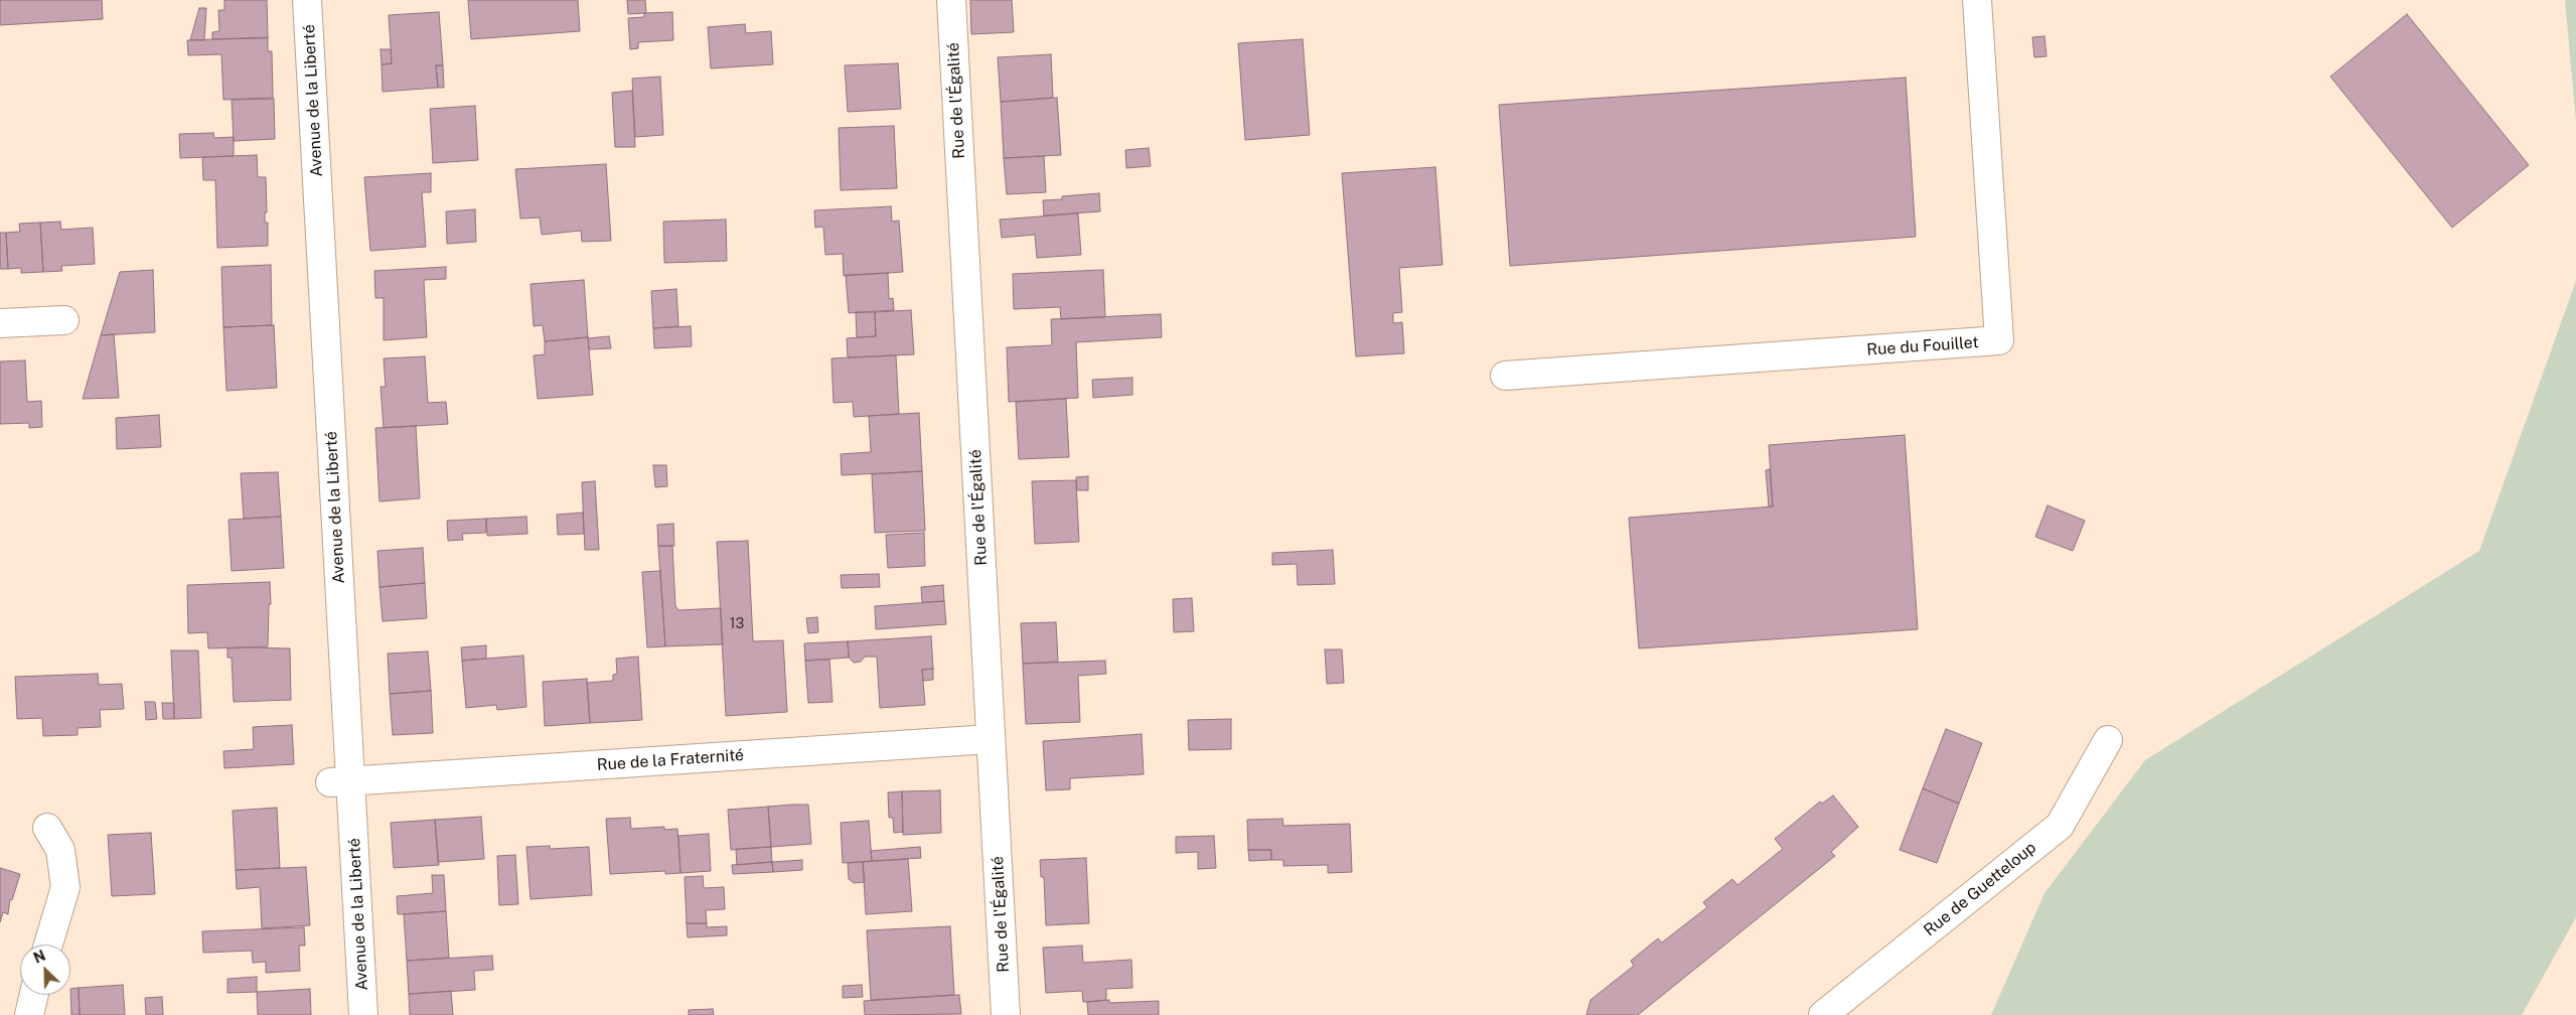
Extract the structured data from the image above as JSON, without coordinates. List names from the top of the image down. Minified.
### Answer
{"streets":{"street":["Avenue de la Liberté","Rue de l'Égalité","Rue du Fouillet","Rue de la Fraternité","Rue de Guetteloup"]},"crossings":[["Avenue de la Liberté","Rue de la Fraternité"],["Rue de l'Égalité","Rue de la Fraternité"]],"house_numbers":["13"],"north":"top left"}
